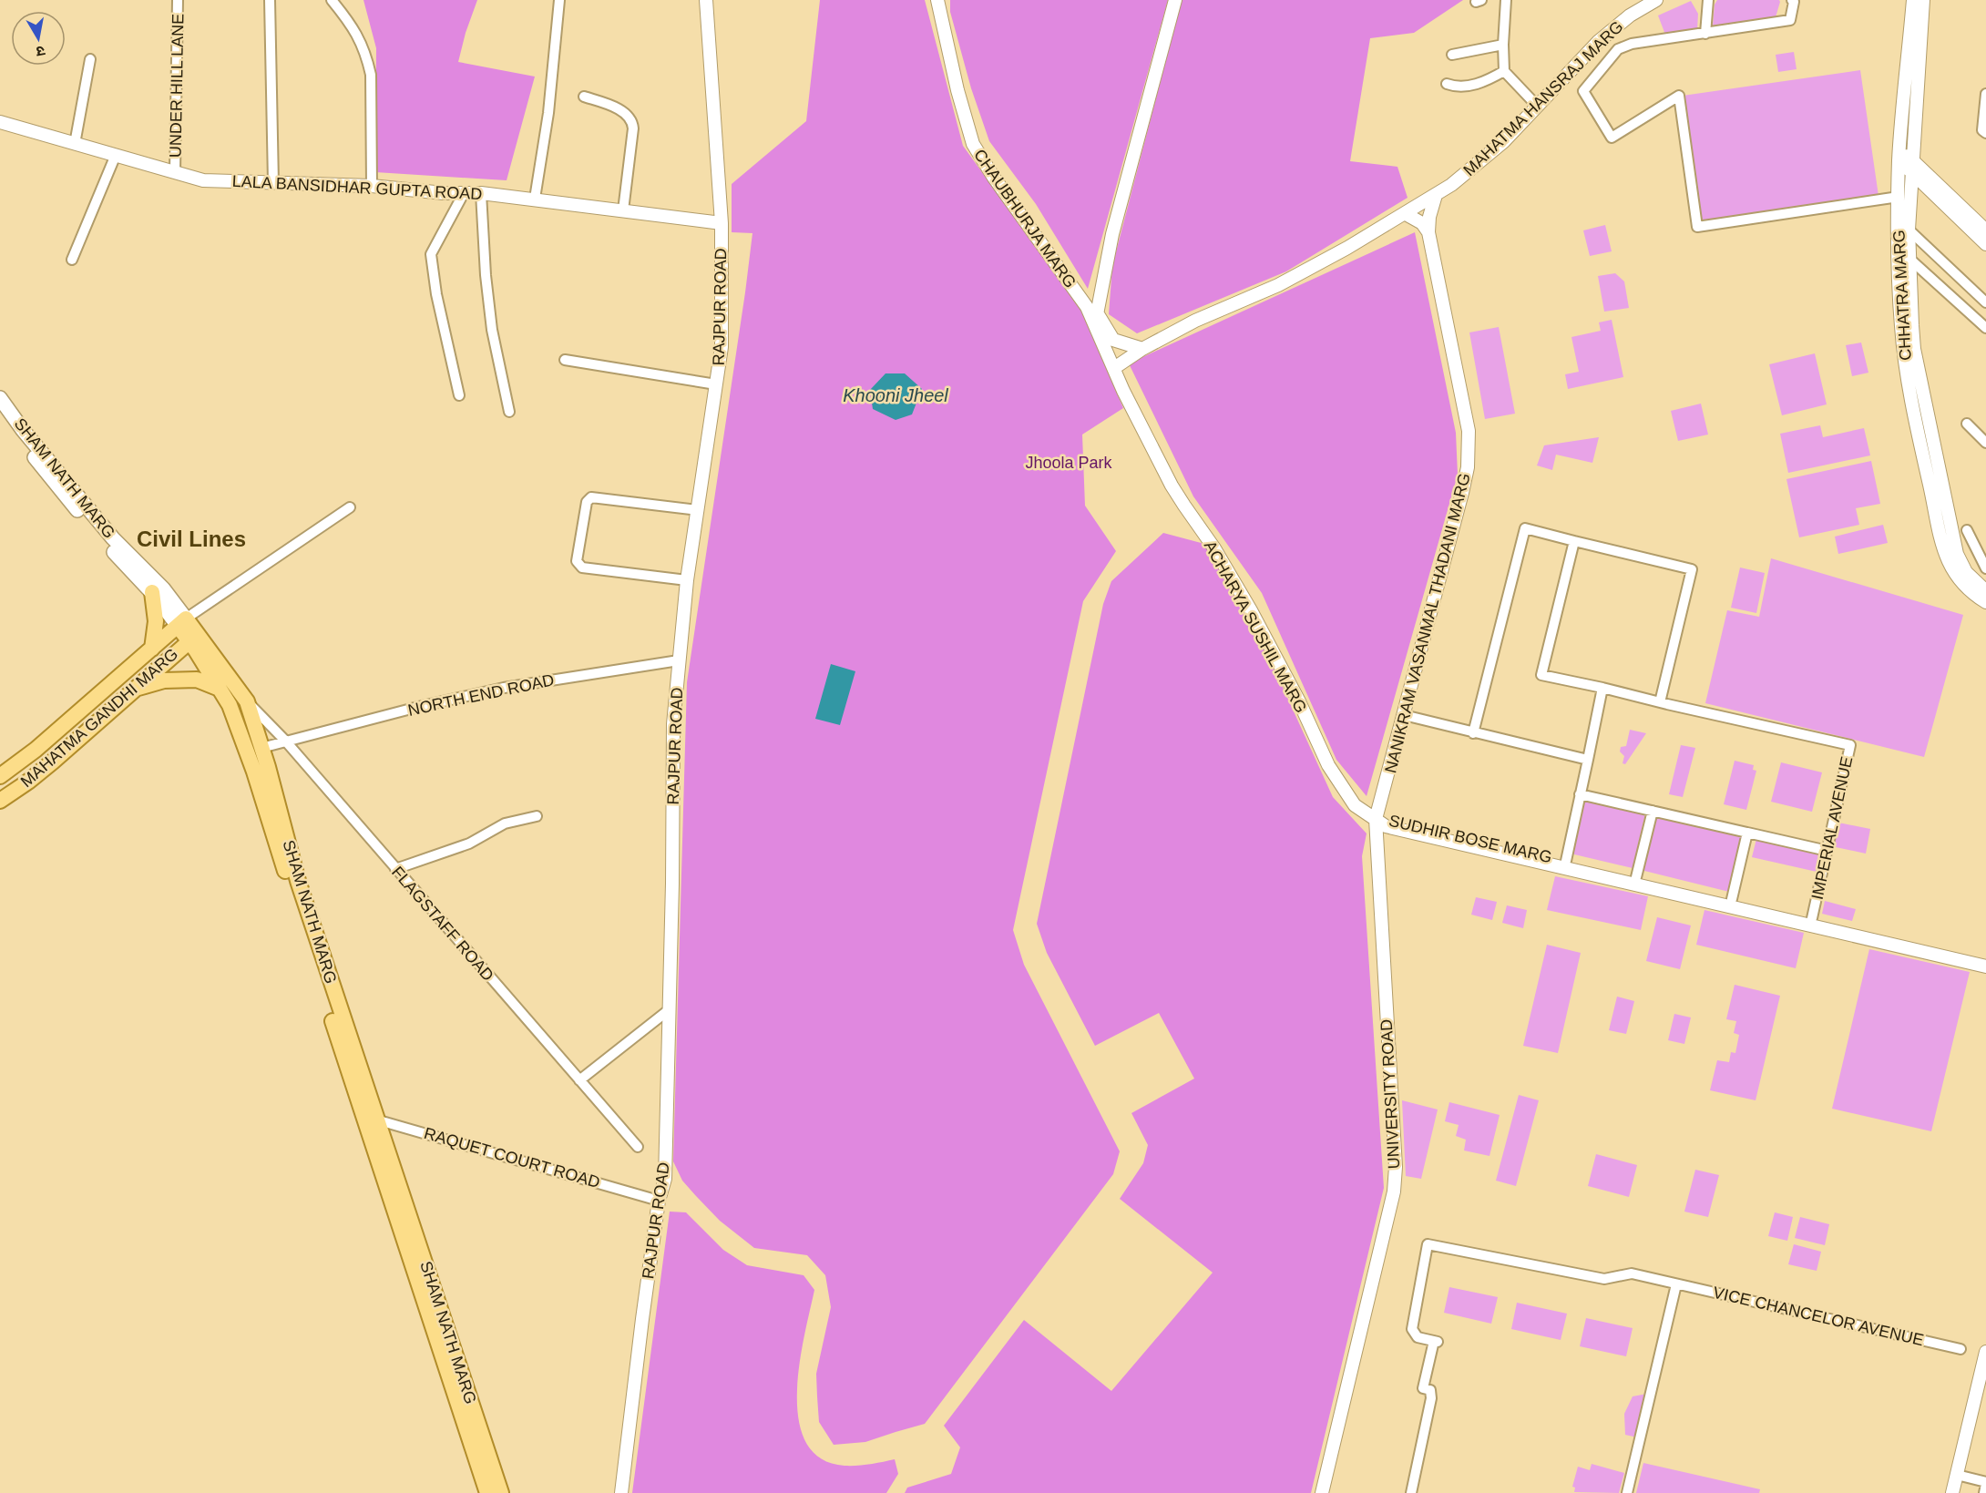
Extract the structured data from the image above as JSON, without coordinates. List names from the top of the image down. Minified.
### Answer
{"streets":{"main road":["SHAM NATH MARG","MAHATMA GANDHI MARG"],"street":["UNDER HILL LANE","MAHATMA HANSRAJ MARG","LALA BANSIDHAR GUPTA ROAD","CHAUBHURJA MARG","CHHATRA MARG","RAJPUR ROAD","NANIKRAM VASANMAL THADANI MARG","ACHARYA SUSHIL MARG","NORTH END ROAD","IMPERIAL AVENUE","SUDHIR BOSE MARG","FLAGSTAFF ROAD","UNIVERSITY ROAD","RAQUET COURT ROAD","VICE CHANCELOR AVENUE"]},"crossings":[["UNDER HILL LANE","LALA BANSIDHAR GUPTA ROAD"],["MAHATMA HANSRAJ MARG","ACHARYA SUSHIL MARG"],["LALA BANSIDHAR GUPTA ROAD","RAJPUR ROAD"],["CHAUBHURJA MARG","ACHARYA SUSHIL MARG"],["RAJPUR ROAD","NORTH END ROAD"],["RAJPUR ROAD","RAQUET COURT ROAD"],["SHAM NATH MARG","NORTH END ROAD"],["SHAM NATH MARG","MAHATMA GANDHI MARG"],["SHAM NATH MARG","FLAGSTAFF ROAD"],["SHAM NATH MARG","RAQUET COURT ROAD"],["NANIKRAM VASANMAL THADANI MARG","ACHARYA SUSHIL MARG"],["NANIKRAM VASANMAL THADANI MARG","SUDHIR BOSE MARG"],["NANIKRAM VASANMAL THADANI MARG","UNIVERSITY ROAD"],["ACHARYA SUSHIL MARG","SUDHIR BOSE MARG"],["ACHARYA SUSHIL MARG","UNIVERSITY ROAD"],["NORTH END ROAD","FLAGSTAFF ROAD"],["IMPERIAL AVENUE","SUDHIR BOSE MARG"],["SUDHIR BOSE MARG","UNIVERSITY ROAD"]],"districts":["Civil Lines"],"water":["Khooni Jheel"],"parks":["Jhoola Park"],"north":"bottom"}
